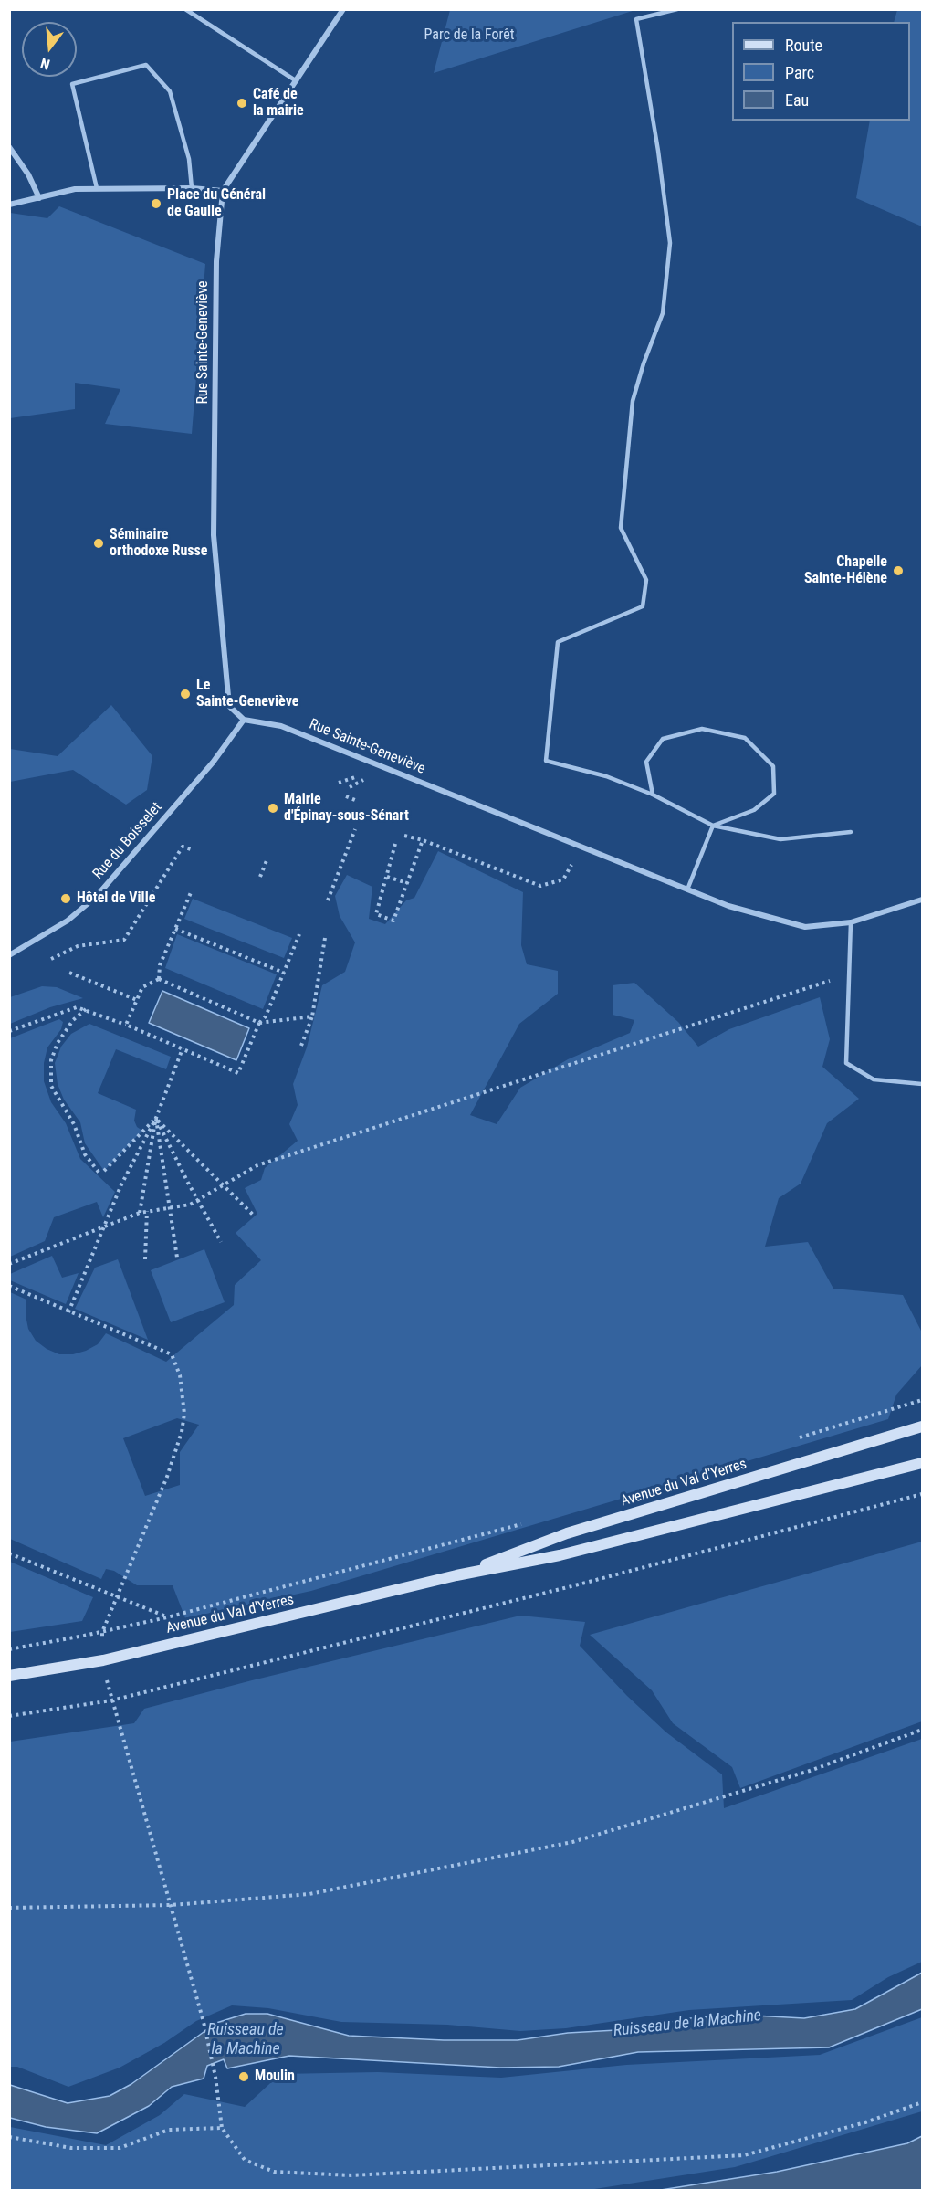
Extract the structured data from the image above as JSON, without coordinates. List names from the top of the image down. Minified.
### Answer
{"streets":{"main road":["Avenue du Val d'Yerres"],"street":["Rue Sainte-Geneviève","Rue du Boisselet"]},"crossings":[["Rue Sainte-Geneviève","Rue du Boisselet"]],"water":["Ruisseau de la Machine"],"parks":["Parc de la Forêt"],"places":["Café de la mairie","Place du Général de Gaulle","Séminaire orthodoxe Russe","Chapelle Sainte-Hélène","Le Sainte-Geneviève","Mairie d'Épinay-sous-Sénart","Hôtel de Ville","Moulin"],"legend":["Route","Parc","Eau"],"north":"bottom"}
